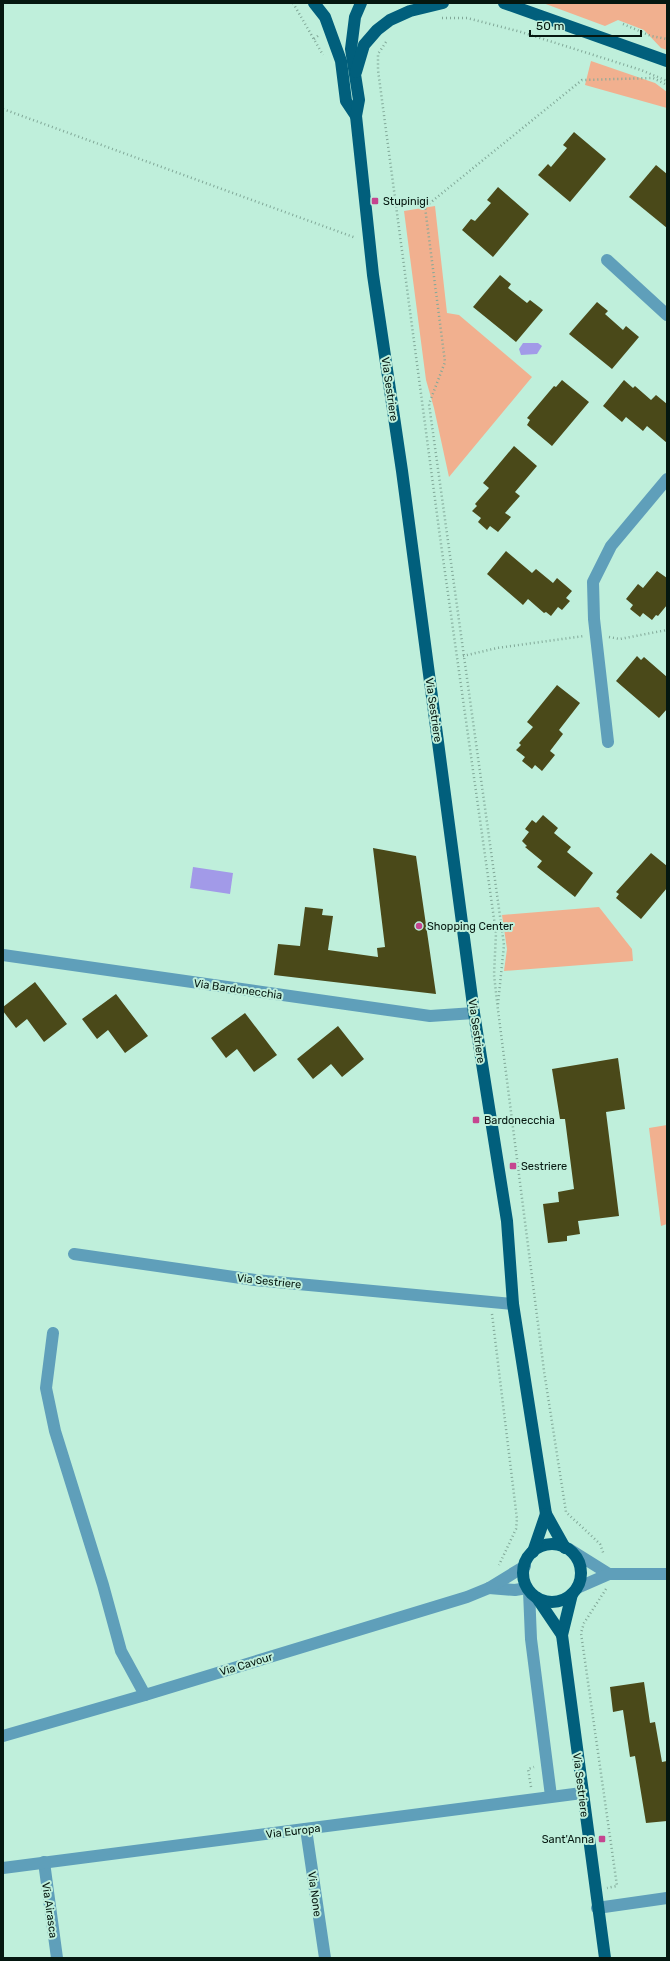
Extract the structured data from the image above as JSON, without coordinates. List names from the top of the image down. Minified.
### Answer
{"streets":{"main road":["Via Sestriere"],"street":["Via Bardonecchia","Via Cavour","Via Europa","Via None","Via Airasca"]},"crossings":[["Via Sestriere","Via Bardonecchia"],["Via Sestriere","Via Europa"],["Via Europa","Via None"],["Via Europa","Via Airasca"]],"places":{"transit":["Stupinigi","Bardonecchia","Sestriere","Sant'Anna"],"other":["Shopping Center"]},"scale_bar":"50 m"}
